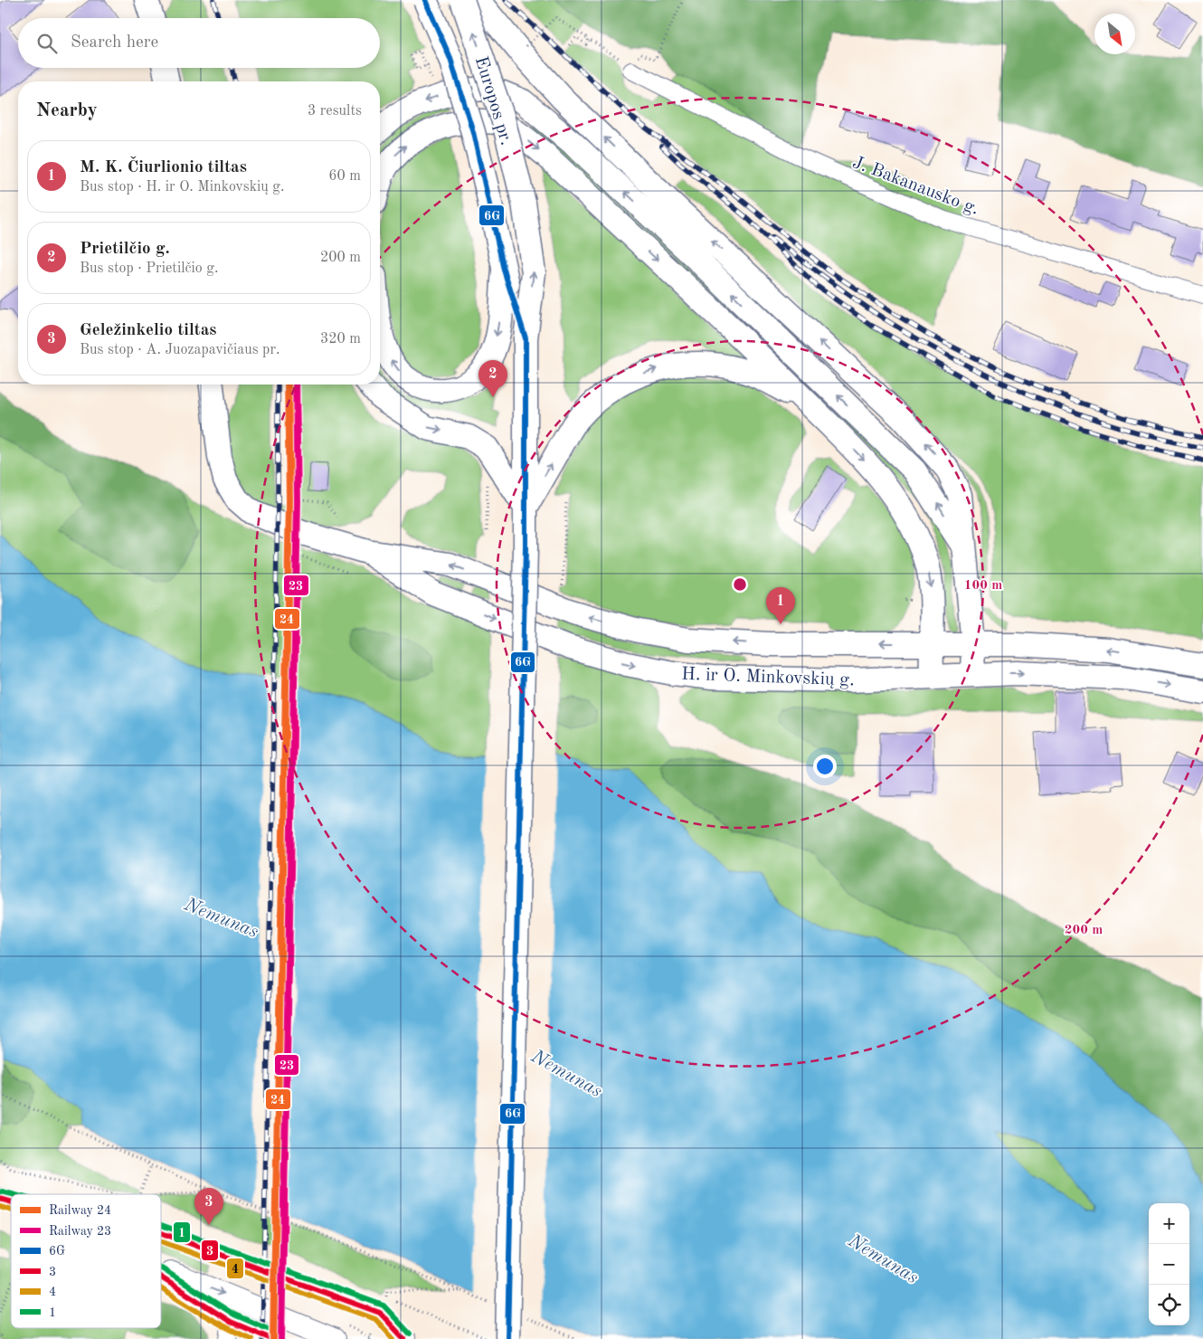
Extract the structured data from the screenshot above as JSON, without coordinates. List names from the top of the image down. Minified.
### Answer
{"streets":{"main road":["Europos pr.","H. ir O. Minkovskių g."],"street":["J. Bakanausko g."]},"water":["Nemunas"],"lines":["transit line 6G","rail line 24","rail line 23","transit line 1","transit line 3","transit line 4"],"legend":["Railway 24","Railway 23","6G","3","4","1"],"north":"bottom right","page":{"search":"Search here","heading":["Nearby","3 results"],"list":[{"mark":"1","name":"M. K. Čiurlionio tiltas","note":"Bus stop · H. ir O. Minkovskių g.","value":"60 m"},{"mark":"2","name":"Prietilčio g.","note":"Bus stop · Prietilčio g.","value":"200 m"},{"mark":"3","name":"Geležinkelio tiltas","note":"Bus stop · A. Juozapavičiaus pr.","value":"320 m"}],"pins":["2","1","3"],"map_buttons":["+","−"]},"rings":["100 m","200 m"]}
